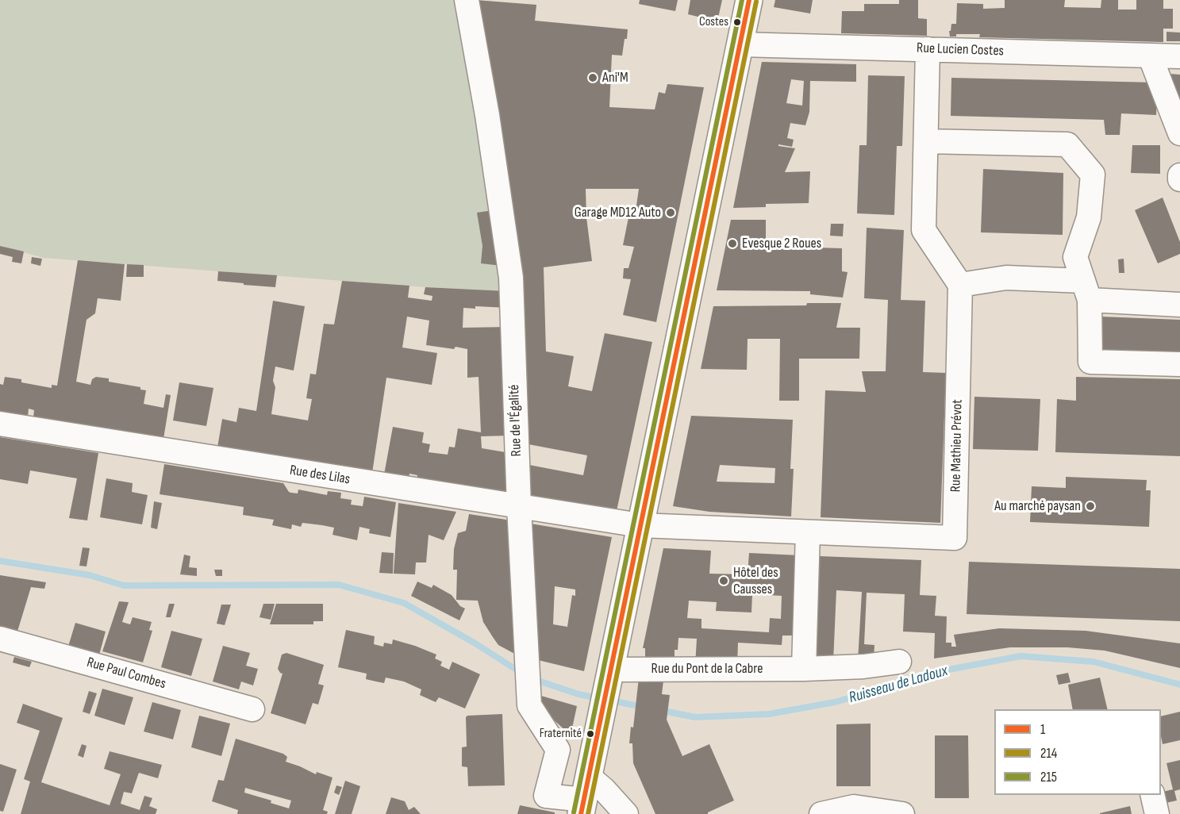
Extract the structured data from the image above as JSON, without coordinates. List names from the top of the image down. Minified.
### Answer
{"streets":{"street":["Rue Lucien Costes","Rue de l'Égalité","Rue Mathieu Prévot","Rue des Lilas","Rue du Pont de la Cabre","Rue Paul Combes"]},"crossings":[["Rue de l'Égalité","Rue des Lilas"],["Rue Mathieu Prévot","Rue des Lilas"]],"water":["Ruisseau de Ladoux"],"places":["Costes","Ani'M","Garage MD12 Auto","Evesque 2 Roues","Au marché paysan","Hôtel des Causses","Fraternité"],"lines":["transit line 1","transit line 215","transit line 214"],"legend":["1","214","215"]}
